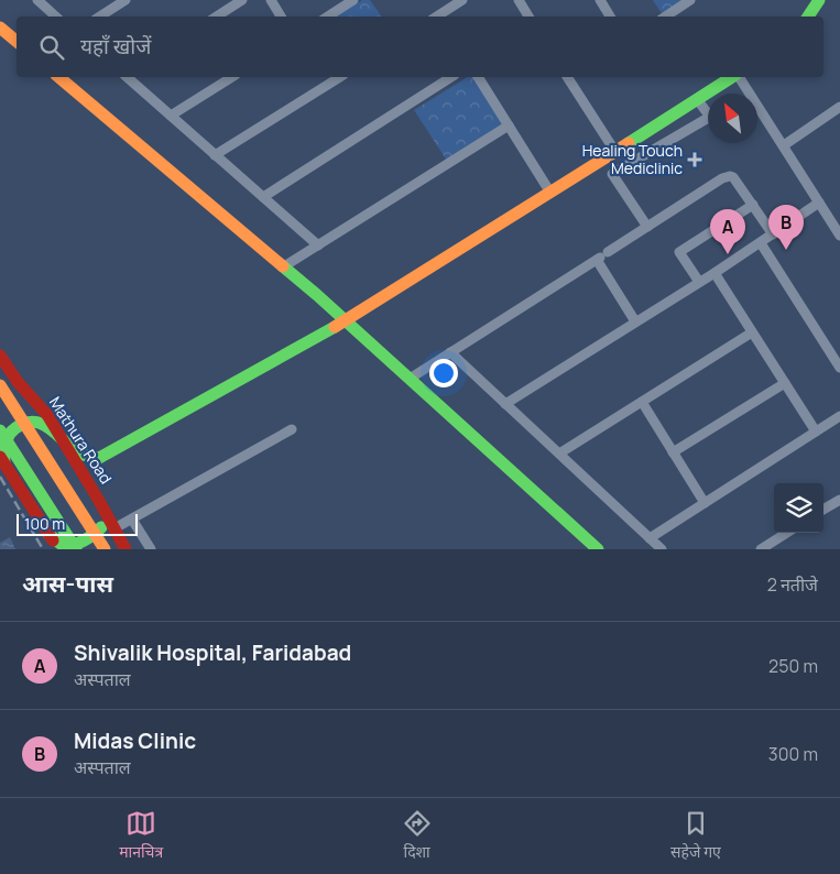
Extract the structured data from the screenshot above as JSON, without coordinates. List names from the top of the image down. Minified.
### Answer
{"streets":{"main road":["Mathura Road"]},"places":{"health":["Healing Touch Mediclinic"]},"scale_bar":"100 m","north":"top left","page":{"search":"यहाँ खोजें","pins":["B","A"],"scale":"100 m","heading":["आस-पास","2 नतीजे"],"list":[{"mark":"A","name":"Shivalik Hospital, Faridabad","note":"अस्पताल","value":"250 m"},{"mark":"B","name":"Midas Clinic","note":"अस्पताल","value":"300 m"}],"nav":["मानचित्र","दिशा","सहेजे गए"]}}
